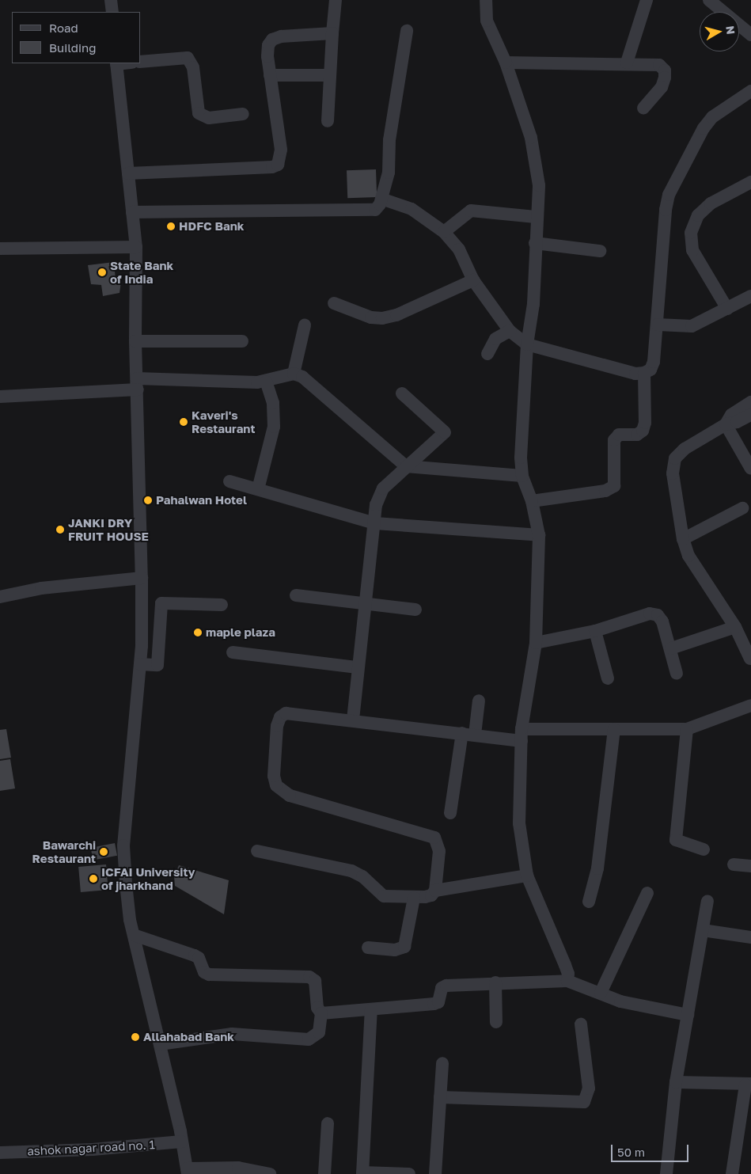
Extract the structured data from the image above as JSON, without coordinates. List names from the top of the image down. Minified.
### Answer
{"streets":{"street":["ashok nagar road no. 1"]},"places":["HDFC Bank","State Bank of India","Kaveri's Restaurant","Pahalwan Hotel","JANKI DRY FRUIT HOUSE","maple plaza","Bawarchi Restaurant","ICFAI University of jharkhand","Allahabad Bank"],"legend":["Road","Building"],"scale_bar":"50 m","north":"right"}
